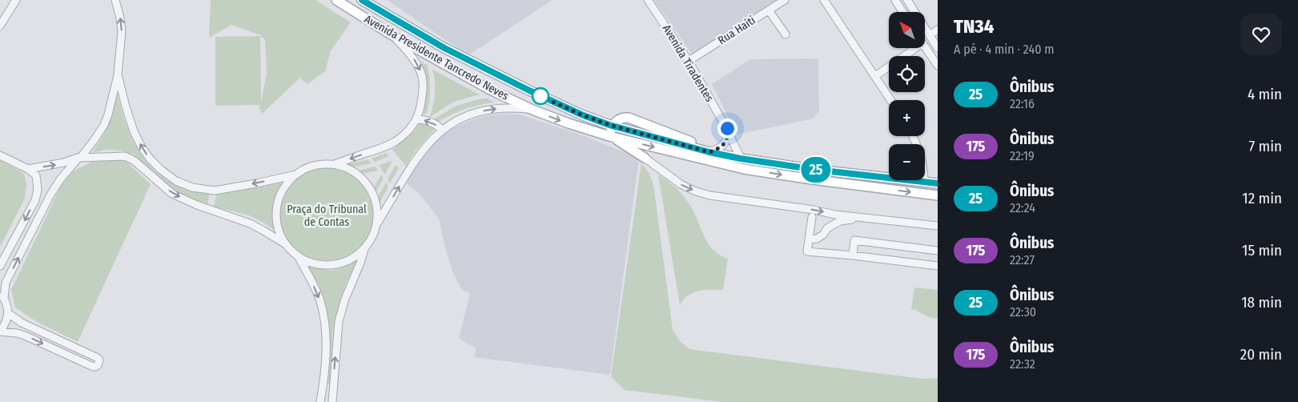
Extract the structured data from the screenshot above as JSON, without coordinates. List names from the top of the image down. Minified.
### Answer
{"streets":{"main road":["Avenida Presidente Tancredo Neves"],"street":["Rua Haiti","Avenida Tiradentes"]},"crossings":[["Rua Haiti","Avenida Tiradentes"]],"parks":["Praça do Tribunal de Contas"],"lines":["bus line 25"],"north":"top left","page":{"on_map":"25","heading":["TN34","A pé · 4 min · 240 m"],"map_buttons":["+","−"],"list":[{"mark":"25","name":"Ônibus","note":"22:16","value":"4 min"},{"mark":"175","name":"Ônibus","note":"22:19","value":"7 min"},{"mark":"25","name":"Ônibus","note":"22:24","value":"12 min"},{"mark":"175","name":"Ônibus","note":"22:27","value":"15 min"},{"mark":"25","name":"Ônibus","note":"22:30","value":"18 min"},{"mark":"175","name":"Ônibus","note":"22:32","value":"20 min"}]}}
